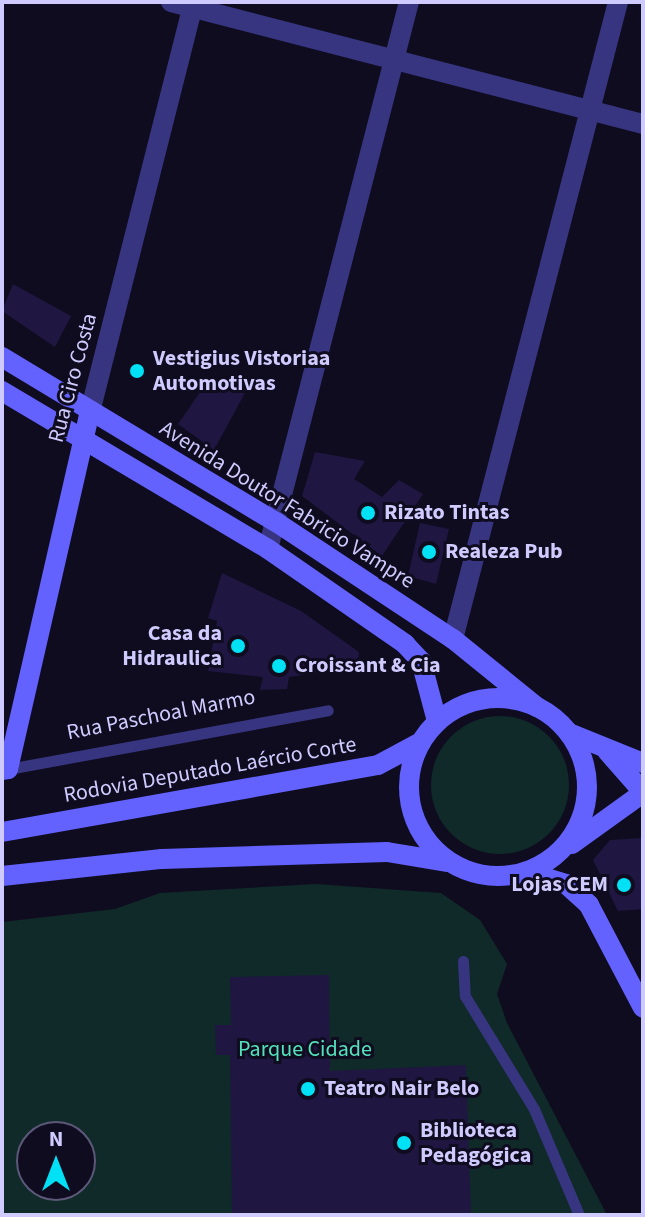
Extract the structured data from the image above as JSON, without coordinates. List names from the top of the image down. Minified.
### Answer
{"streets":{"main road":["Rua Ciro Costa","Avenida Doutor Fabricio Vampre","Rodovia Deputado Laércio Corte"],"lane":["Rua Paschoal Marmo"]},"crossings":[["Rua Ciro Costa","Avenida Doutor Fabricio Vampre"],["Rua Ciro Costa","Rua Paschoal Marmo"],["Avenida Doutor Fabricio Vampre","Rodovia Deputado Laércio Corte"]],"parks":["Parque Cidade"],"places":["Vestigius Vistoriaa Automotivas","Rizato Tintas","Realeza Pub","Casa da Hidraulica","Croissant & Cia","Lojas CEM","Teatro Nair Belo","Biblioteca Pedagógica"],"north":"top"}
